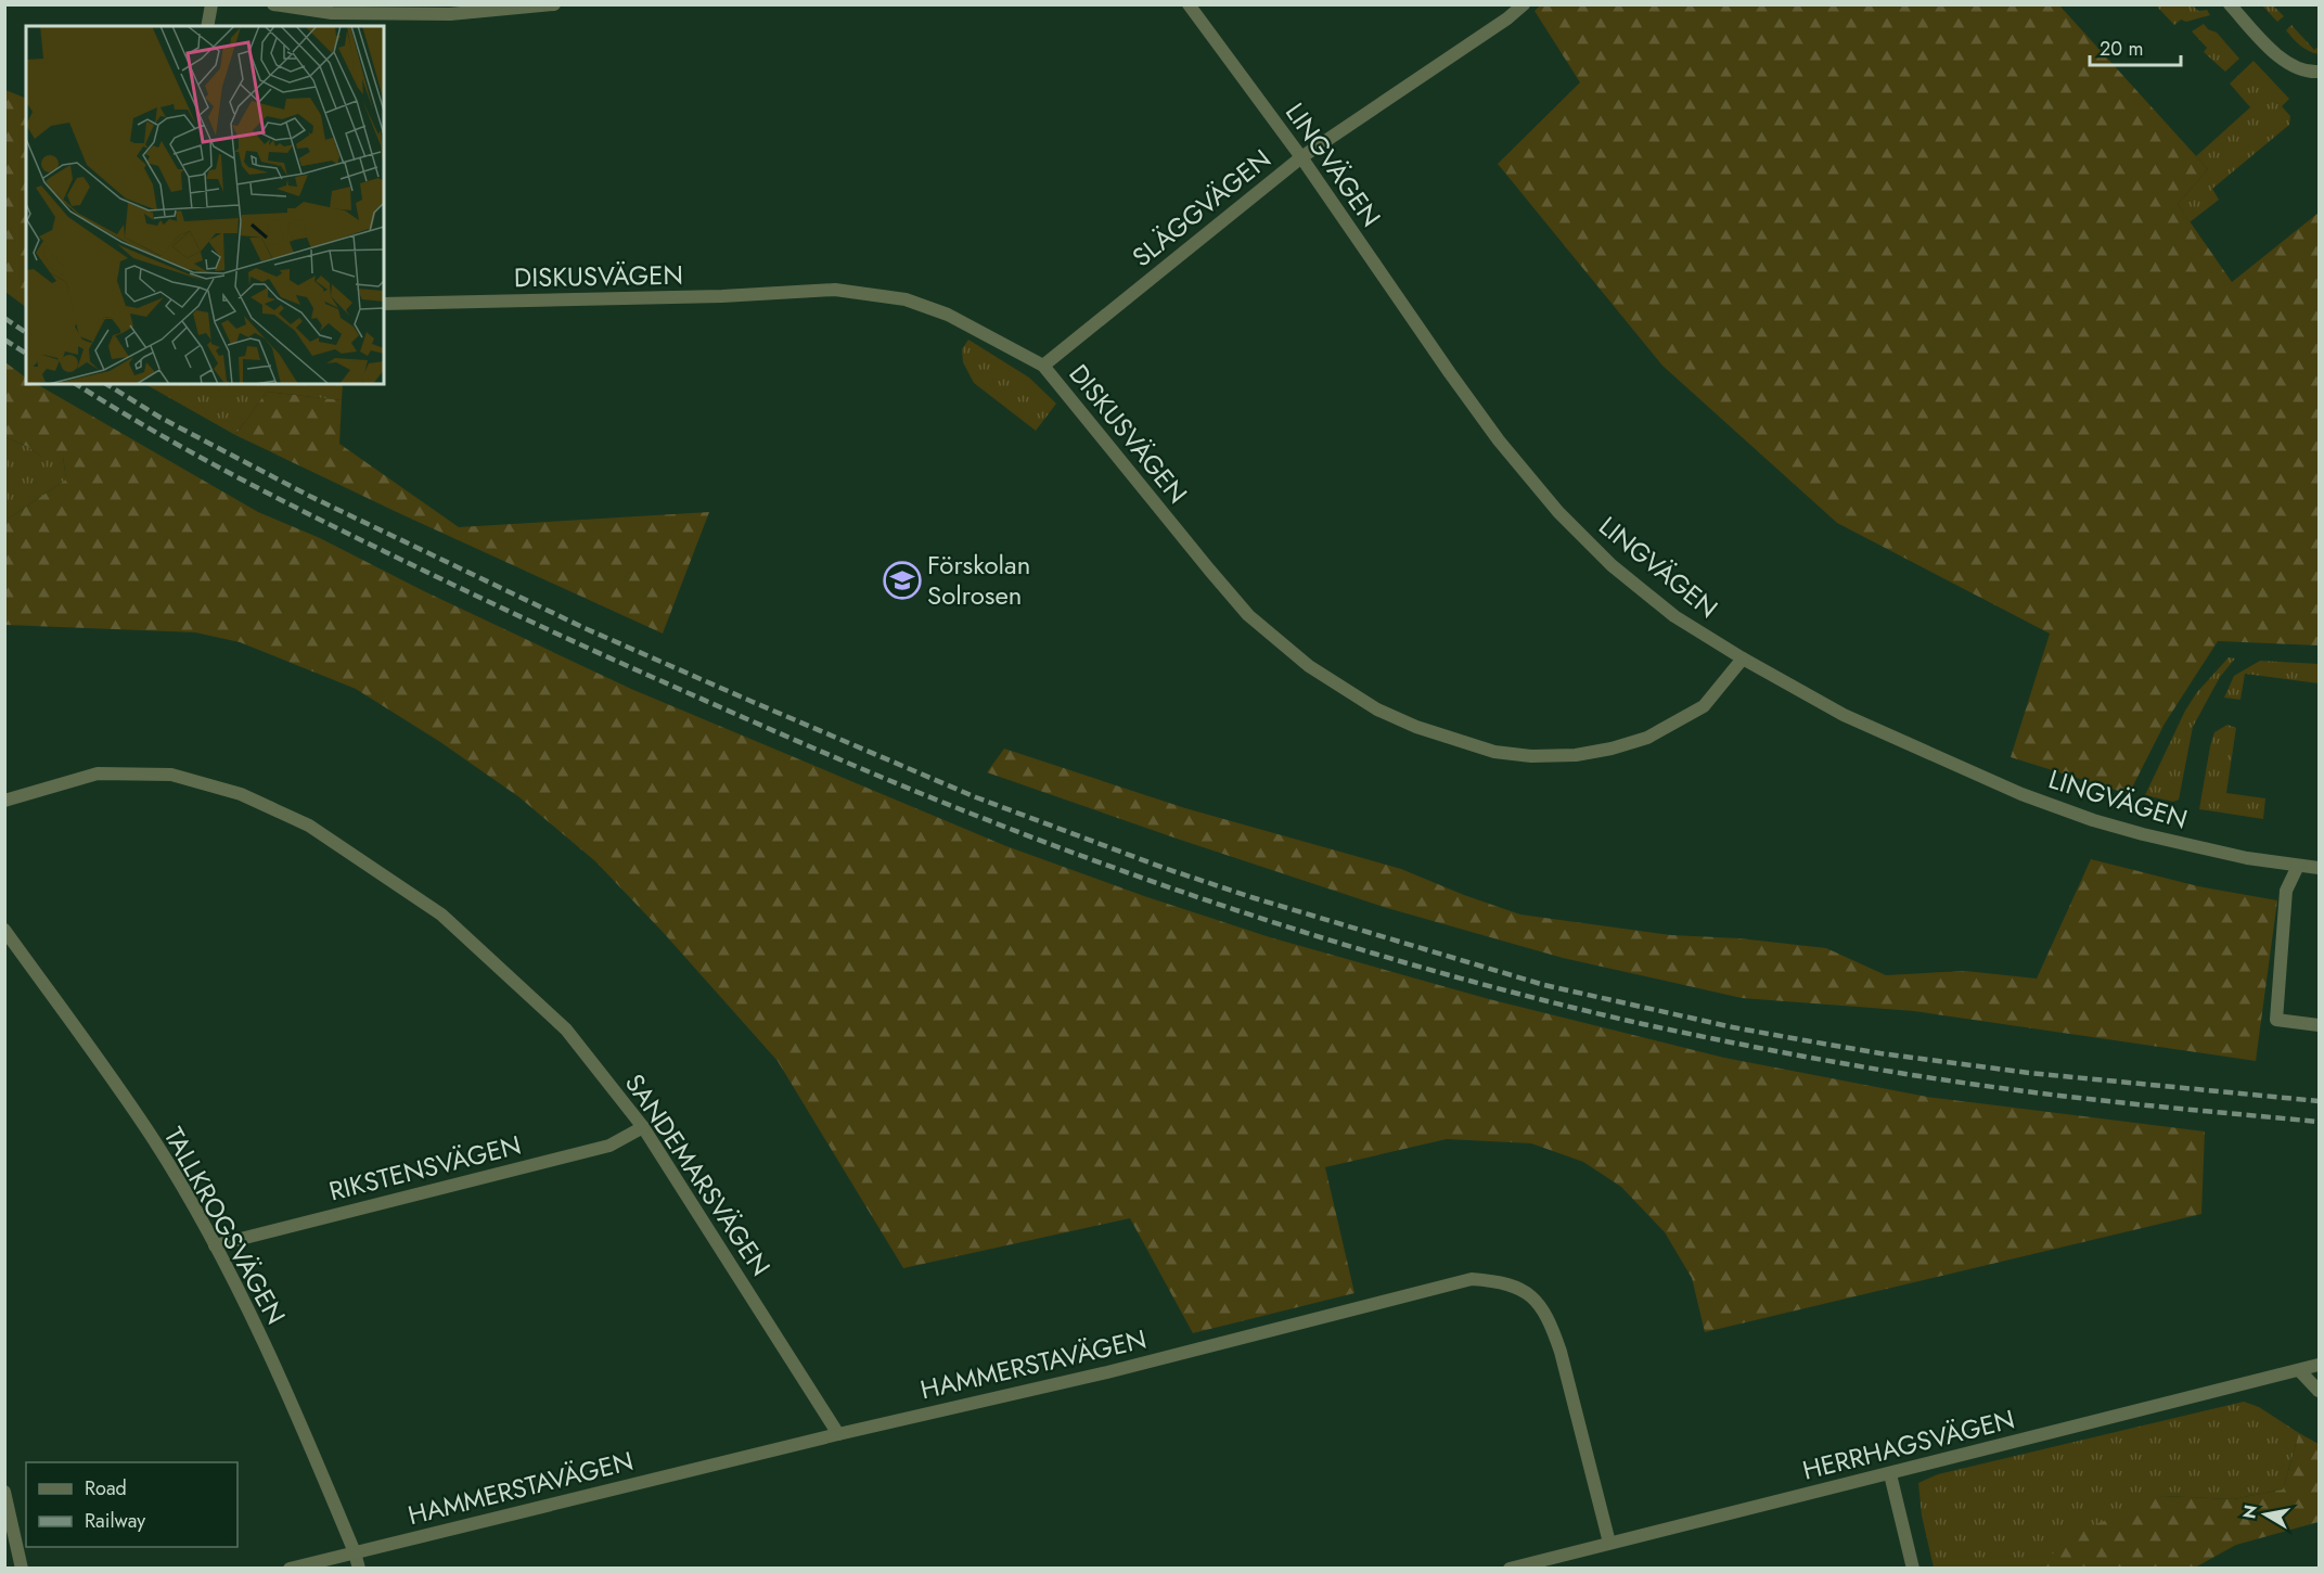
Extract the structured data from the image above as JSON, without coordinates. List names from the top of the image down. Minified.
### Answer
{"streets":{"street":["LINGVÄGEN","SLÄGGVÄGEN","DISKUSVÄGEN","RIKSTENSVÄGEN","SANDEMARSVÄGEN","TALLKROGSVÄGEN","HAMMERSTAVÄGEN","HERRHAGSVÄGEN"]},"crossings":[["LINGVÄGEN","SLÄGGVÄGEN"],["LINGVÄGEN","DISKUSVÄGEN"],["SLÄGGVÄGEN","DISKUSVÄGEN"],["RIKSTENSVÄGEN","SANDEMARSVÄGEN"],["RIKSTENSVÄGEN","TALLKROGSVÄGEN"],["SANDEMARSVÄGEN","HAMMERSTAVÄGEN"],["TALLKROGSVÄGEN","HAMMERSTAVÄGEN"],["HAMMERSTAVÄGEN","HERRHAGSVÄGEN"]],"places":{"school or university":["Förskolan Solrosen"]},"legend":["Road","Railway"],"scale_bar":"20 m","north":"left"}
